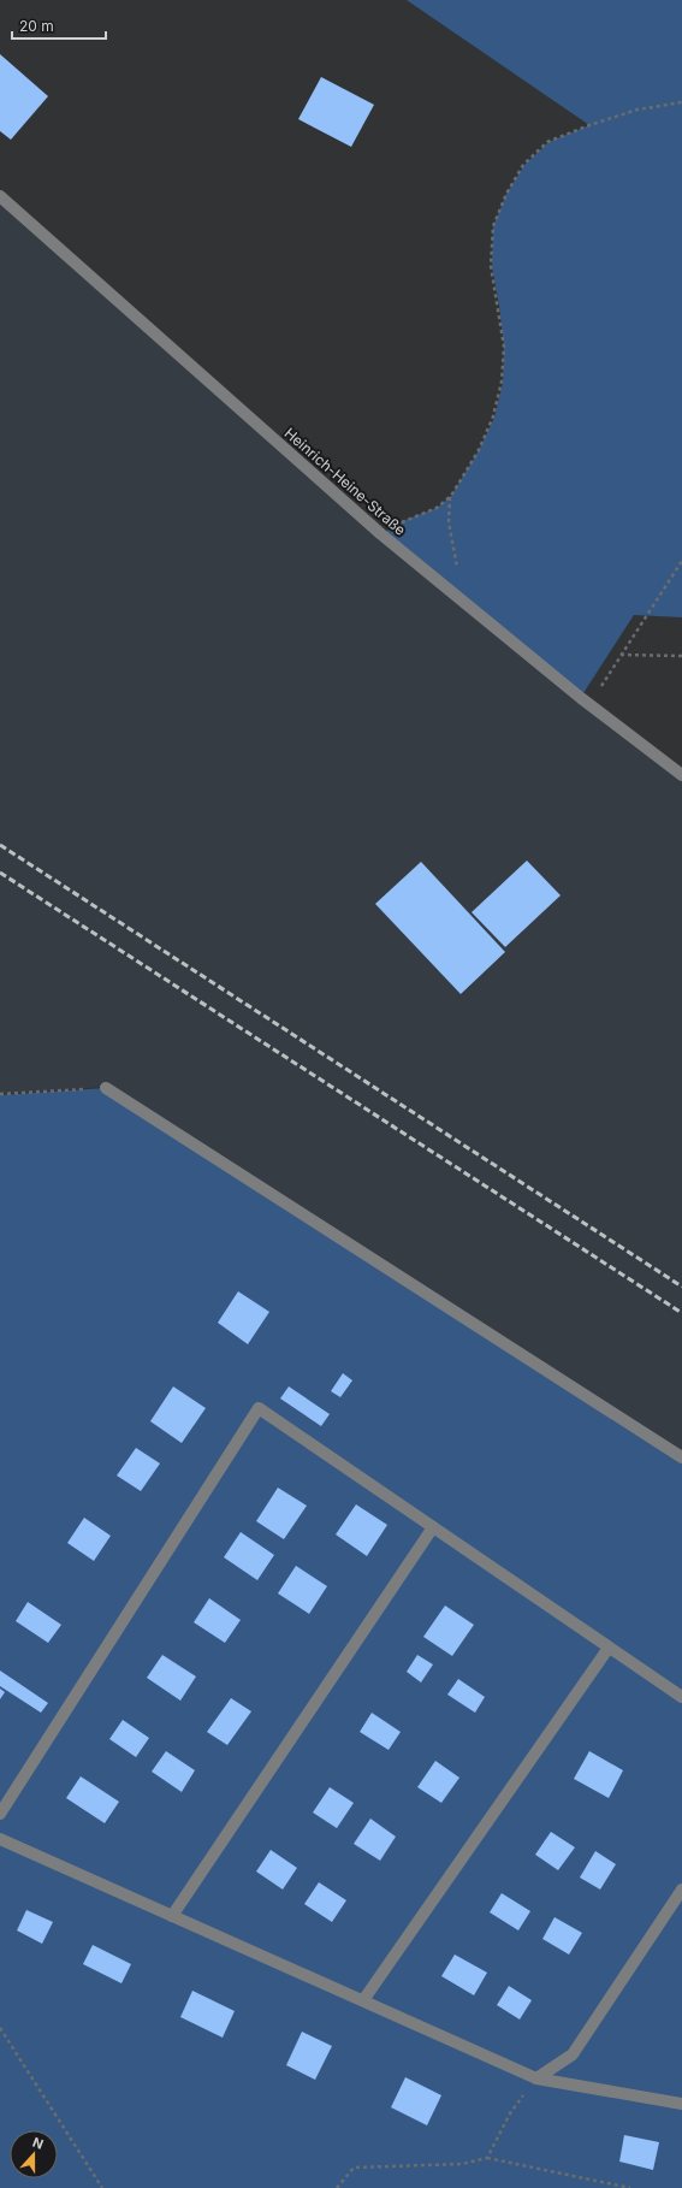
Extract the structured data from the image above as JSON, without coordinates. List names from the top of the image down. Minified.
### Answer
{"streets":{"street":["Heinrich-Heine-Straße"]},"scale_bar":"20 m","north":"top"}
